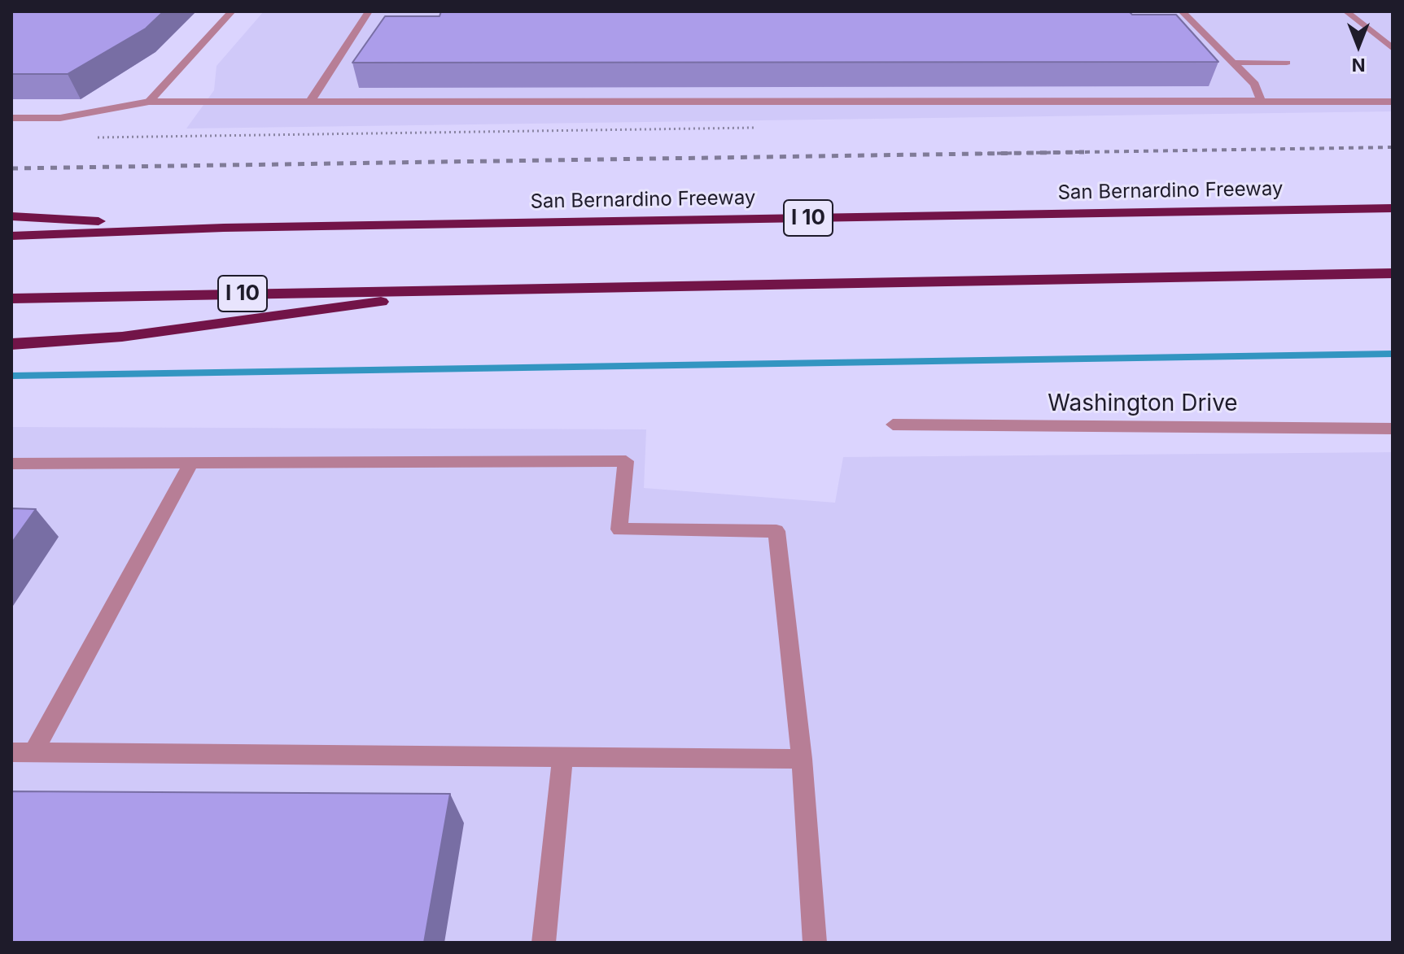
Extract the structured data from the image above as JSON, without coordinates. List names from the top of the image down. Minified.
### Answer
{"streets":{"highway":["San Bernardino Freeway","I 10"],"street":["Washington Drive"]},"north":"bottom"}
